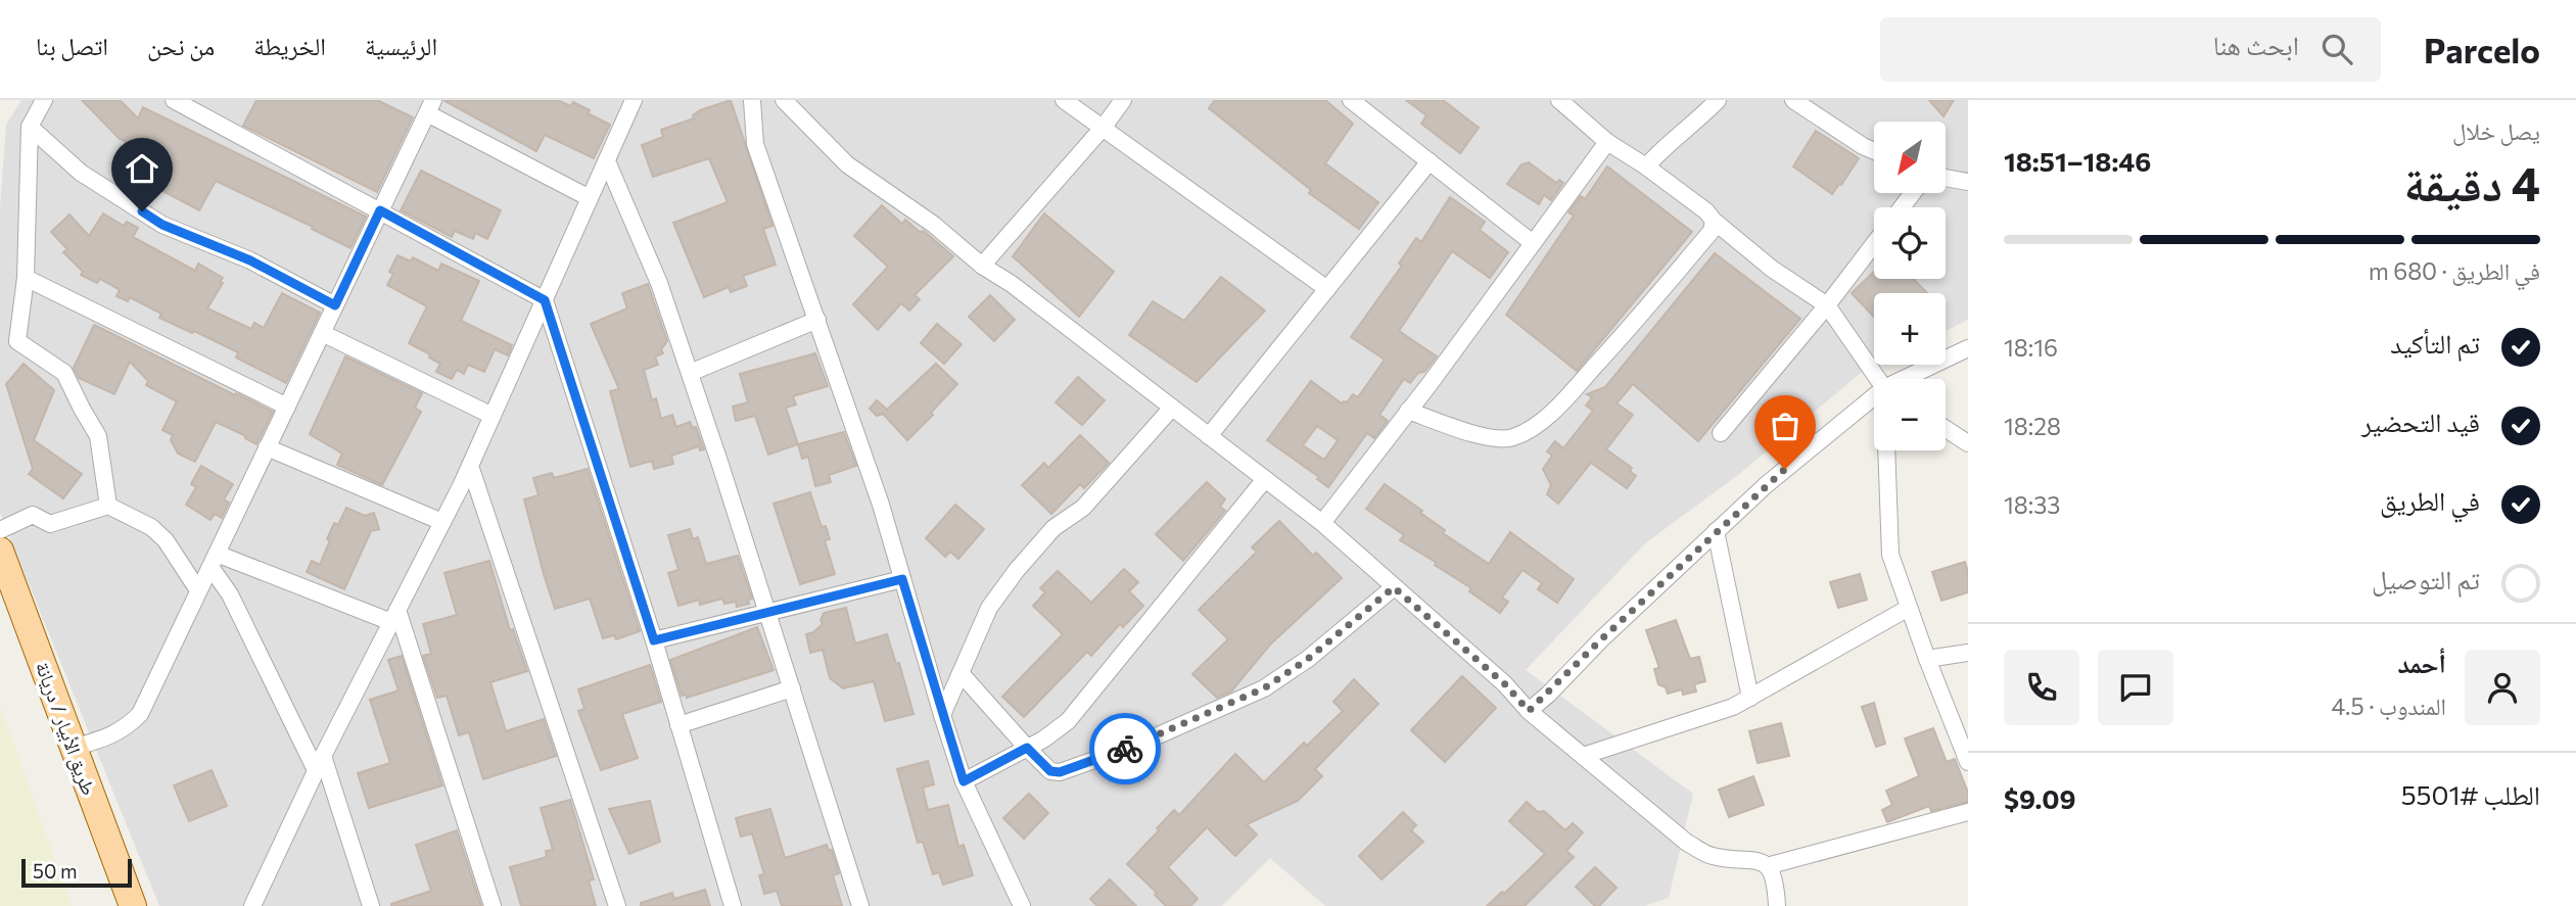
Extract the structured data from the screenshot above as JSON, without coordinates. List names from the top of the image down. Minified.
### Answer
{"streets":{"main road":["طريق الأبيار / دريانة"]},"scale_bar":"50 m","north":"bottom left","page":{"header":"Parcelo","search":"ابحث هنا","nav":["الرئيسية","الخريطة","من نحن","اتصل بنا"],"heading":["4 دقيقة","يصل خلال","18:46–18:51"],"panel":["أحمد","المندوب · 4.5","الطلب #5501","$9.09"],"map_buttons":["+","−"],"bar":"في الطريق · 680 m","list":[["تم التأكيد","18:16"],["قيد التحضير","18:28"],["في الطريق","18:33"],"تم التوصيل"],"scale":"50 m"}}
